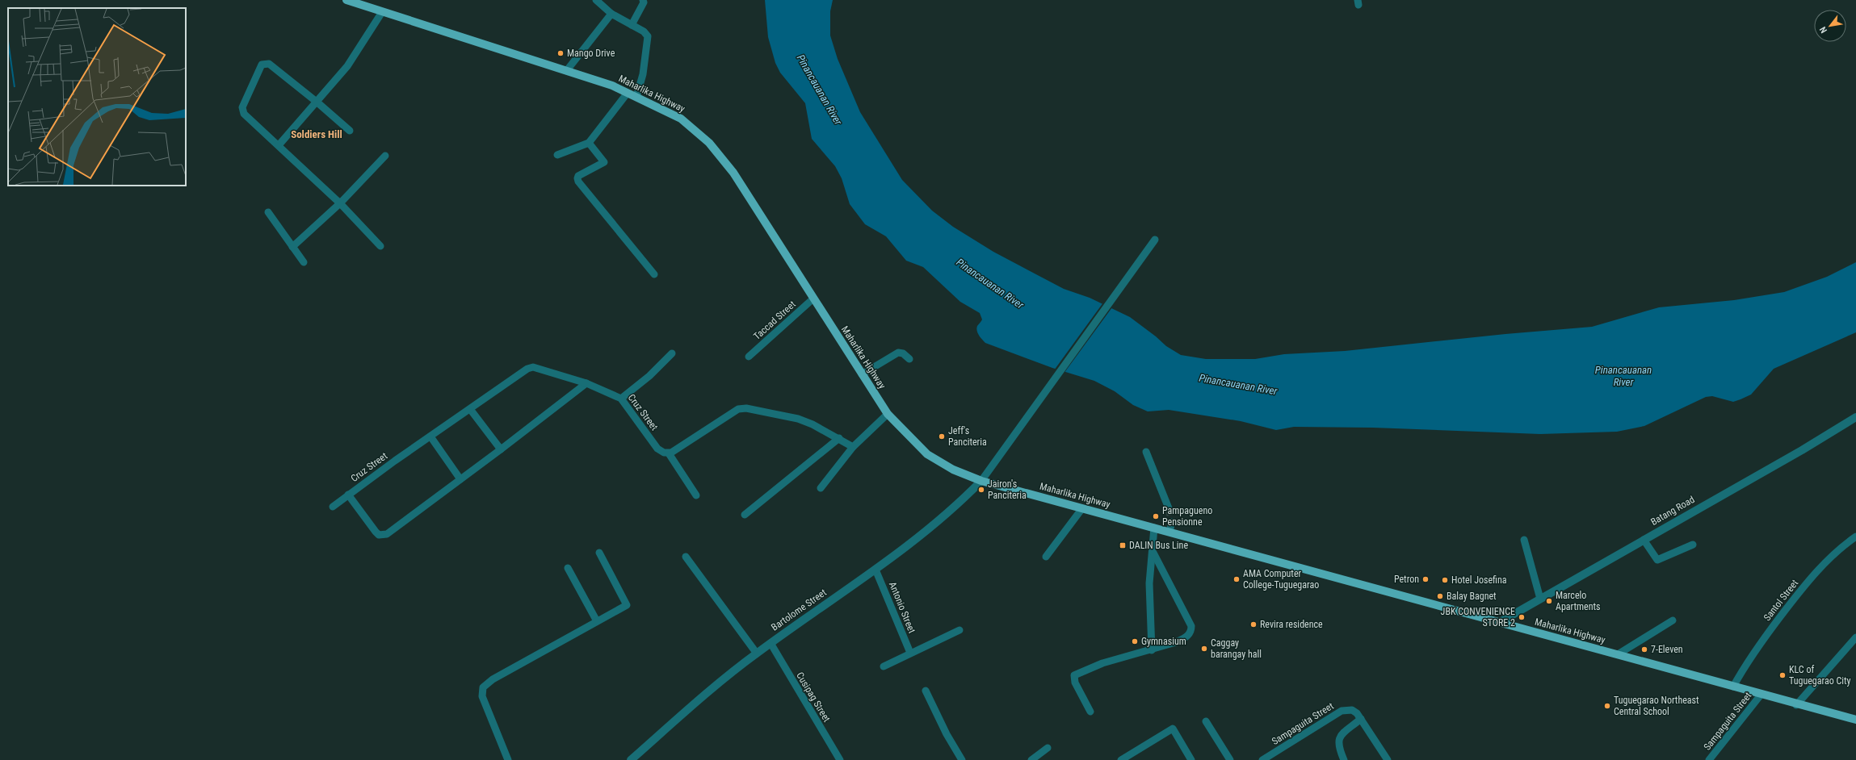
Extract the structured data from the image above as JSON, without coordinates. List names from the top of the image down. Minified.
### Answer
{"streets":{"main road":["Maharlika Highway"],"street":["Taccad Street","Cruz Street","Batang Road","Santol Street","Antonio Street","Bartolome Street","Cusipag Street","Sampaguita Street"]},"crossings":[["Maharlika Highway","Taccad Street"],["Maharlika Highway","Batang Road"],["Maharlika Highway","Santol Street"],["Maharlika Highway","Bartolome Street"],["Maharlika Highway","Sampaguita Street"],["Antonio Street","Bartolome Street"],["Bartolome Street","Cusipag Street"]],"districts":["Soldiers Hill"],"water":["Pinancauanan River"],"places":{"other":["Mango Drive","Jeff's Panciteria","Jairon's Panciteria","Pampagueno Pensionne","AMA Computer College-Tuguegarao","Petron","Hotel Josefina","Balay Bagnet","Marcelo Apartments","JBK CONVENIENCE STORE 2","Revira residence","Gymnasium","Caggay barangay hall","7-Eleven","KLC of Tuguegarao City","Tuguegarao Northeast Central School"],"transit":["DALIN Bus Line"]},"north":"bottom left"}
